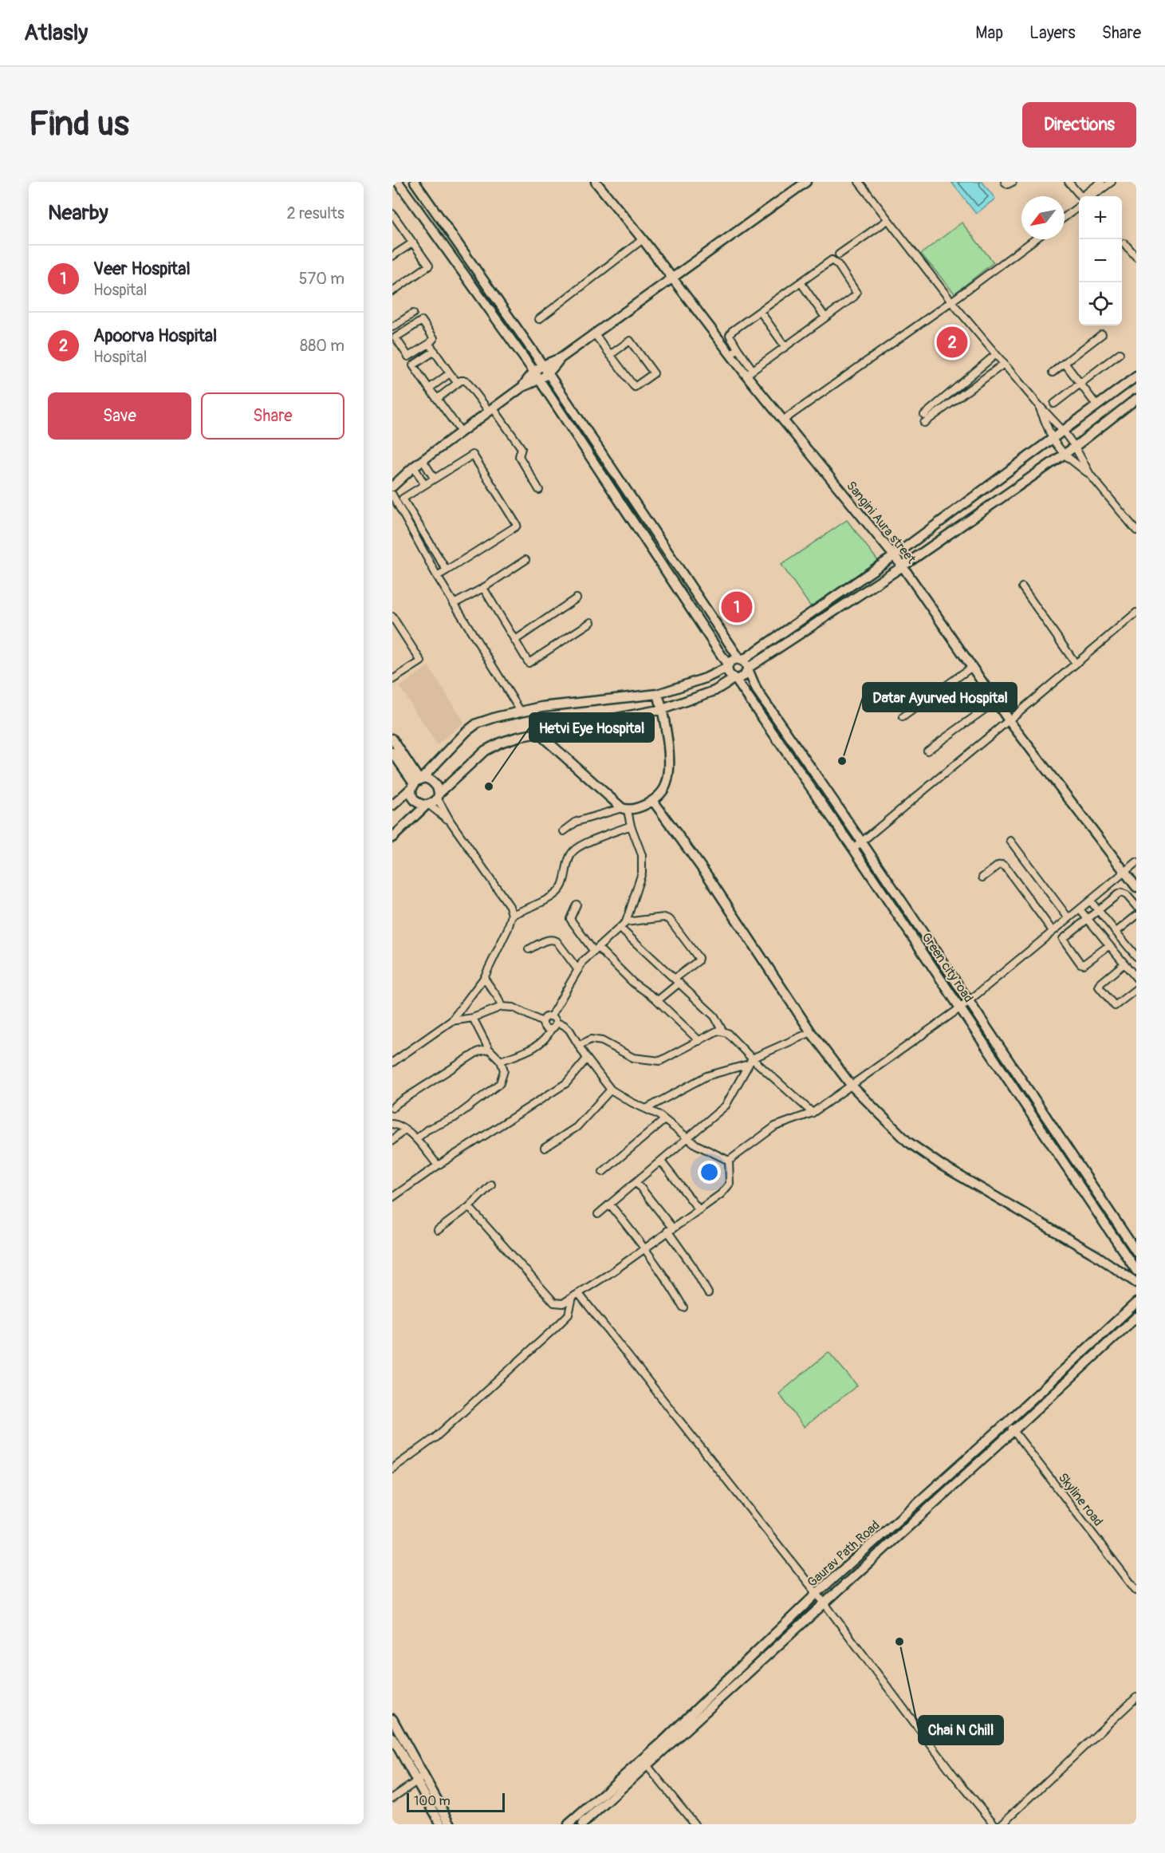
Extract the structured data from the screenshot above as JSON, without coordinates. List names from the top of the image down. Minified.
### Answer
{"streets":{"street":["Sangini Aura street","Green city road","Skyline road","Gaurav Path Road"]},"crossings":[["Skyline road","Gaurav Path Road"]],"places":["Datar Ayurved Hospital","Hetvi Eye Hospital","Chai N Chill"],"scale_bar":"100 m","north":"bottom left","page":{"header":"Atlasly","nav":["Map","Layers","Share"],"buttons":["Directions",["Save","Share"]],"title":"Find us","heading":["Nearby","2 results"],"map_buttons":["+","−"],"list":[{"mark":"1","name":"Veer Hospital","note":"Hospital","value":"570 m"},{"mark":"2","name":"Apoorva Hospital","note":"Hospital","value":"880 m"}],"pins":["2","1"],"scale":"100 m"}}
